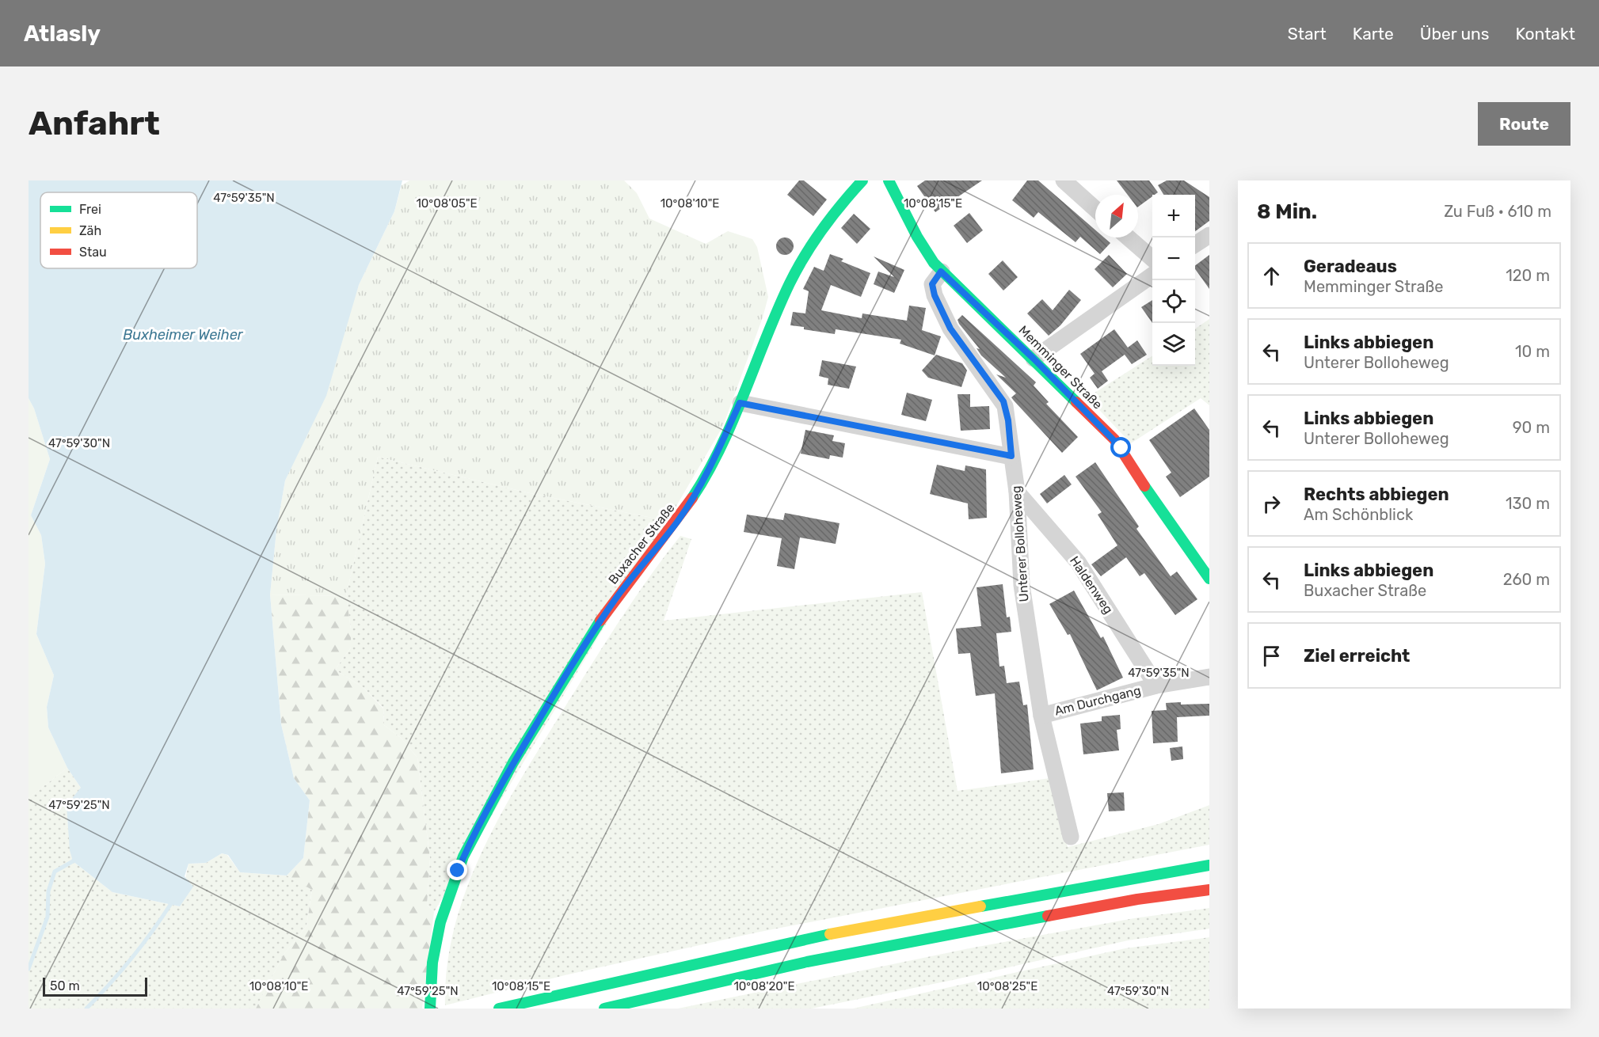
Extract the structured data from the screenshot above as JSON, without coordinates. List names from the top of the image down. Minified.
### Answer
{"streets":{"main road":["Memminger Straße","Buxacher Straße"],"street":["Unterer Bolloheweg","Haldenweg","Am Durchgang"]},"crossings":[["Memminger Straße","Unterer Bolloheweg"],["Unterer Bolloheweg","Haldenweg"],["Unterer Bolloheweg","Am Durchgang"],["Haldenweg","Am Durchgang"]],"water":["Buxheimer Weiher"],"legend":["Frei","Zäh","Stau"],"scale_bar":"50 m","north":"top right","page":{"header":"Atlasly","nav":["Start","Karte","Über uns","Kontakt"],"buttons":"Route","title":"Anfahrt","heading":["8 Min.","Zu Fuß · 610 m"],"map_buttons":["+","−"],"list":[["Geradeaus","Memminger Straße","120 m"],["Links abbiegen","Unterer Bolloheweg","10 m"],["Links abbiegen","Unterer Bolloheweg","90 m"],["Rechts abbiegen","Am Schönblick","130 m"],["Links abbiegen","Buxacher Straße","260 m"],"Ziel erreicht"],"scale":"50 m"},"coordinates":["47°59'35\"N","10°08'05\"E","10°08'10\"E","10°08'15\"E","47°59'30\"N","47°59'25\"N","10°08'20\"E","10°08'25\"E"]}
